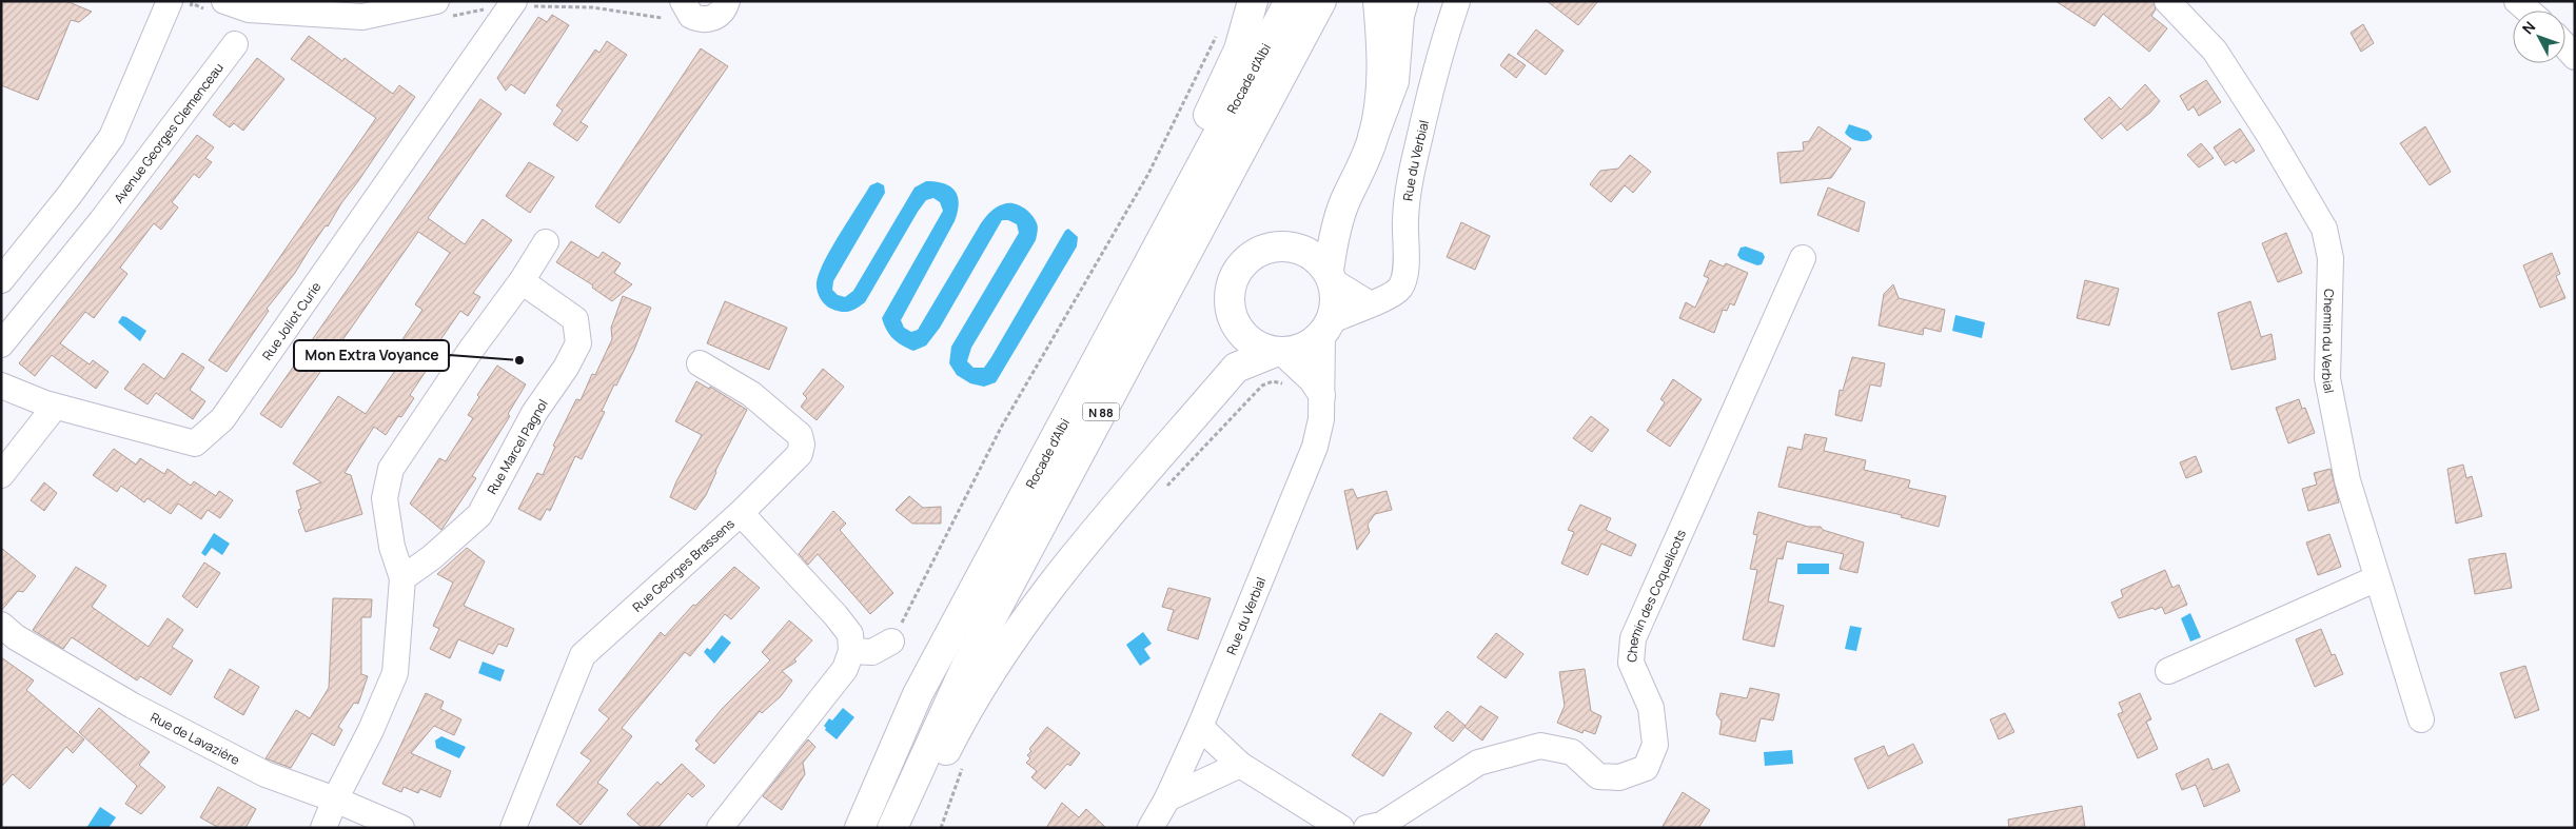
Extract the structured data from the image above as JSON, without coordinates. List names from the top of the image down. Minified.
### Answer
{"streets":{"main road":["Rocade d'Albi","N 88"],"street":["Avenue Georges Clemenceau","Rue du Verbial","Rue Joliot Curie","Chemin du Verbial","Rue Marcel Pagnol","Rue Georges Brassens","Chemin des Coquelicots","Rue de Lavazière"]},"places":["Mon Extra Voyance"],"north":"top left"}
